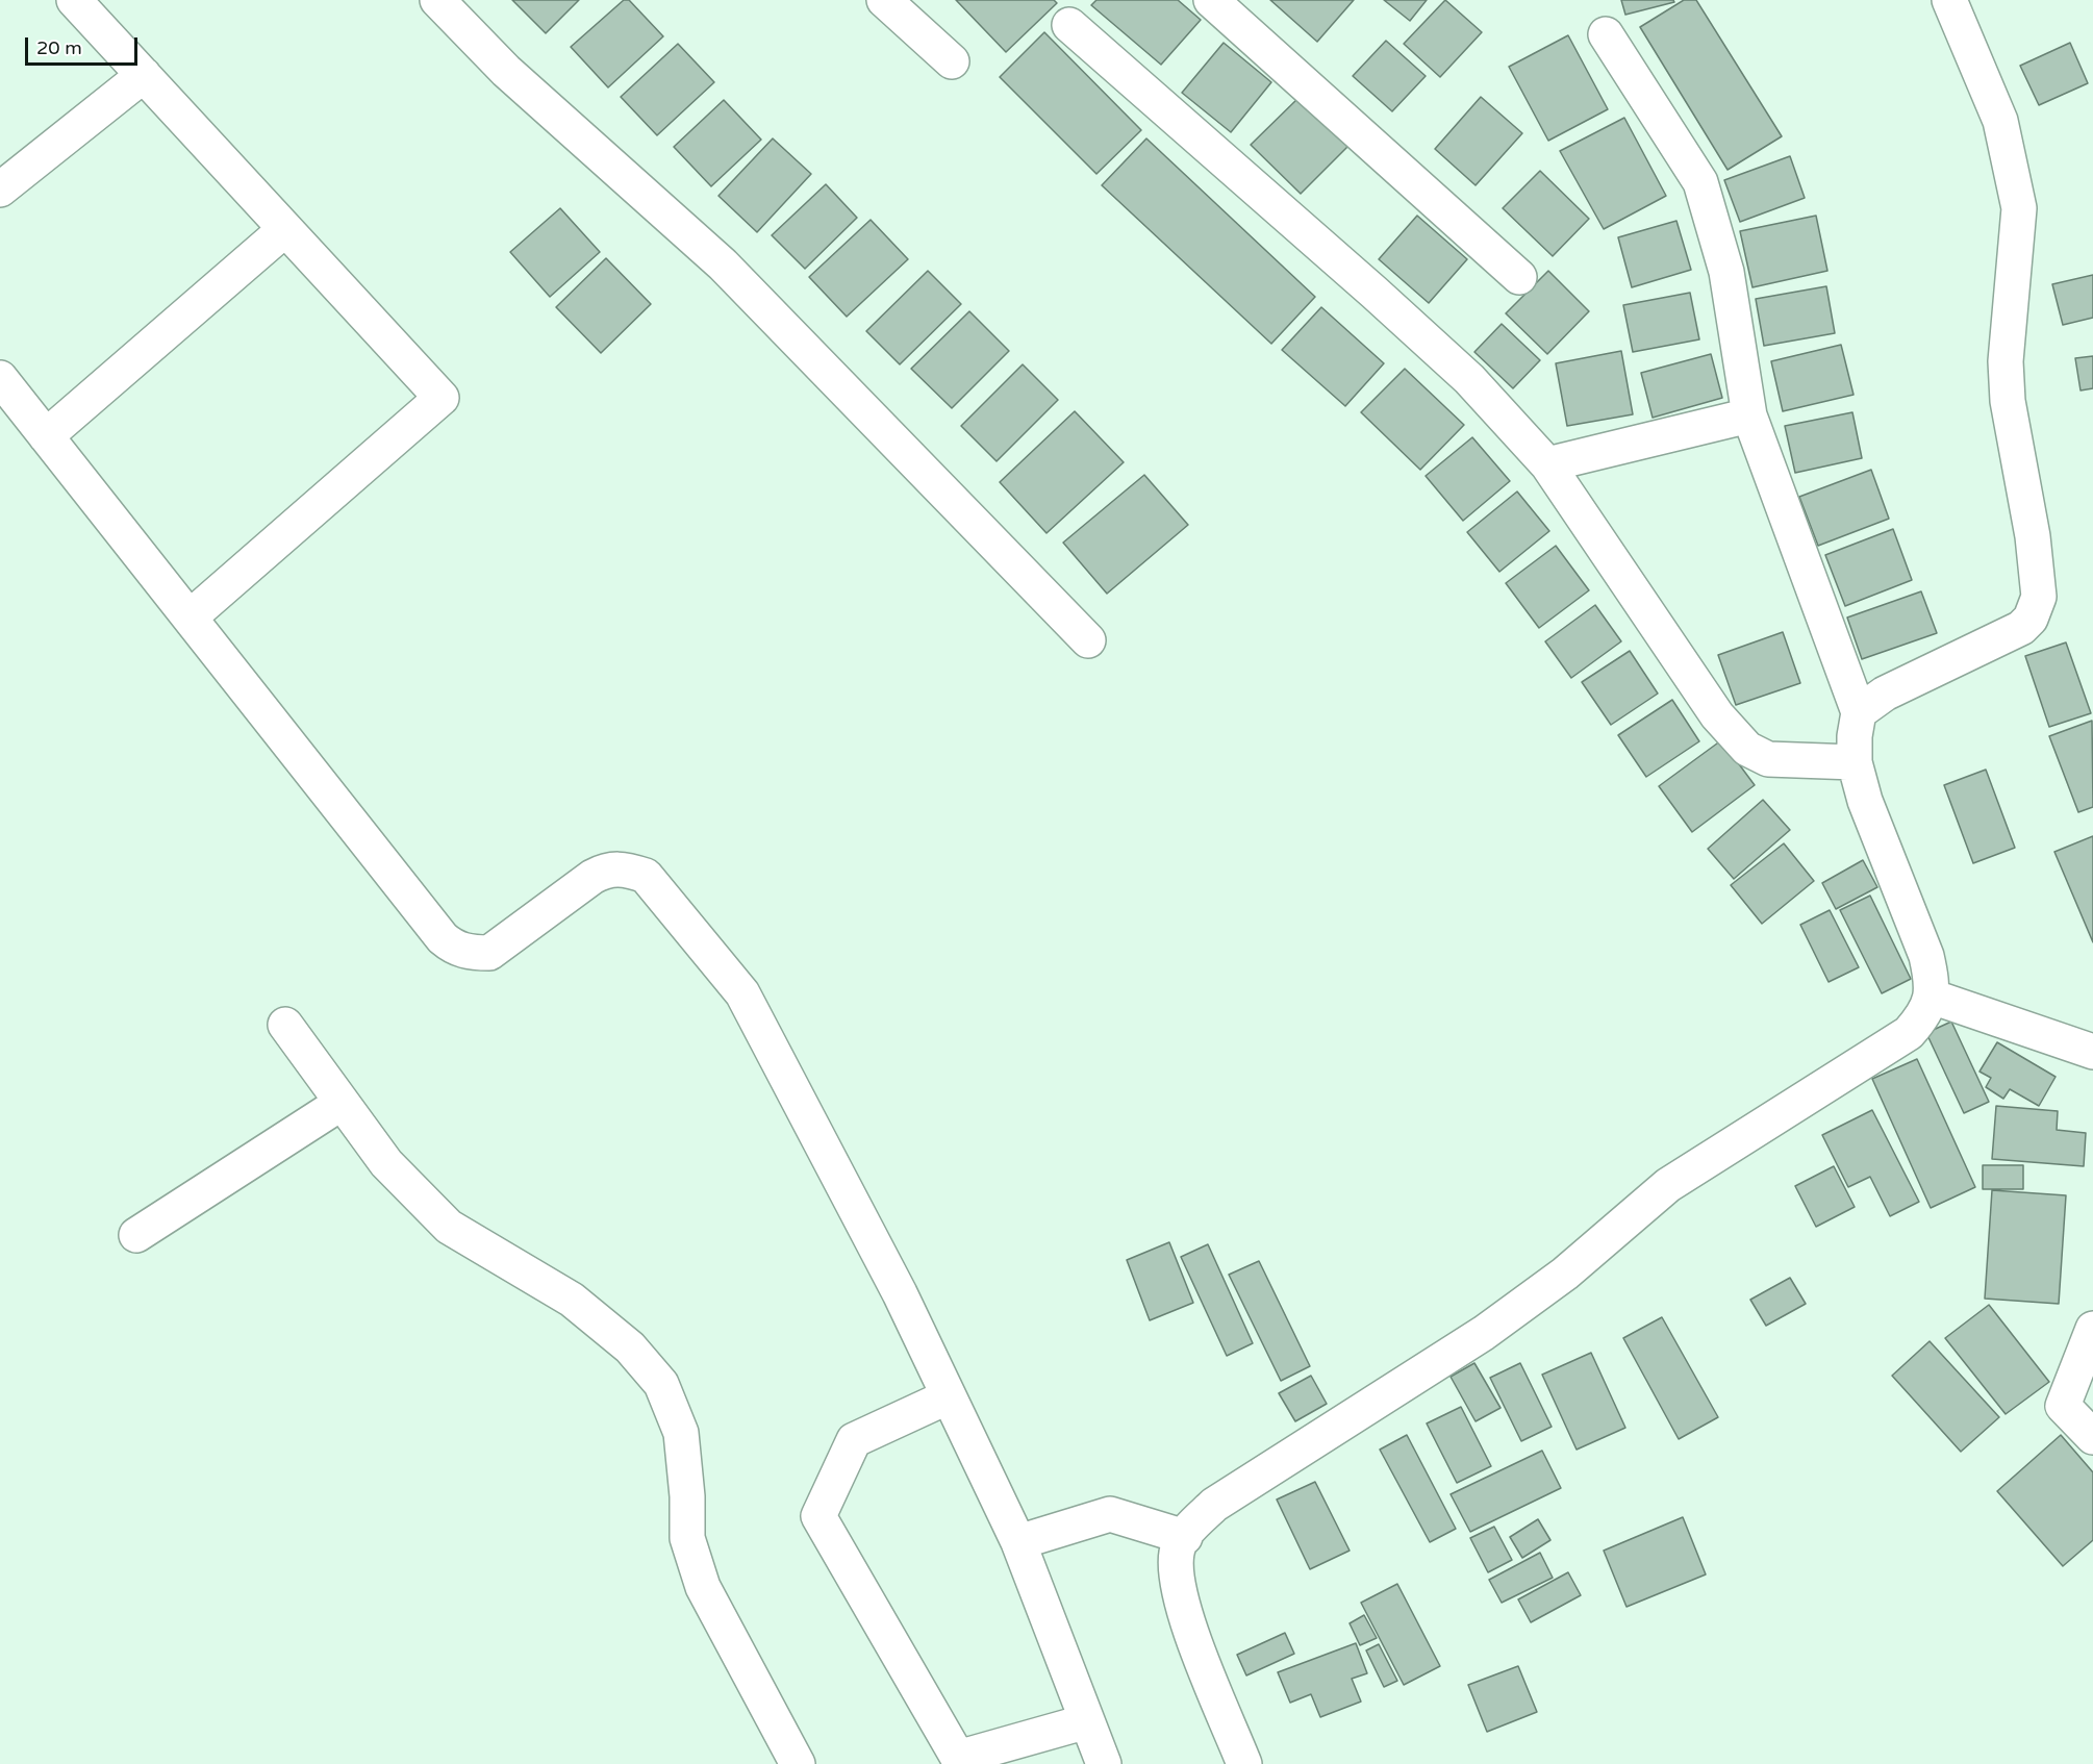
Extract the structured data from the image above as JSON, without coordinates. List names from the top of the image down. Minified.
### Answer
{"scale_bar":"20 m"}
